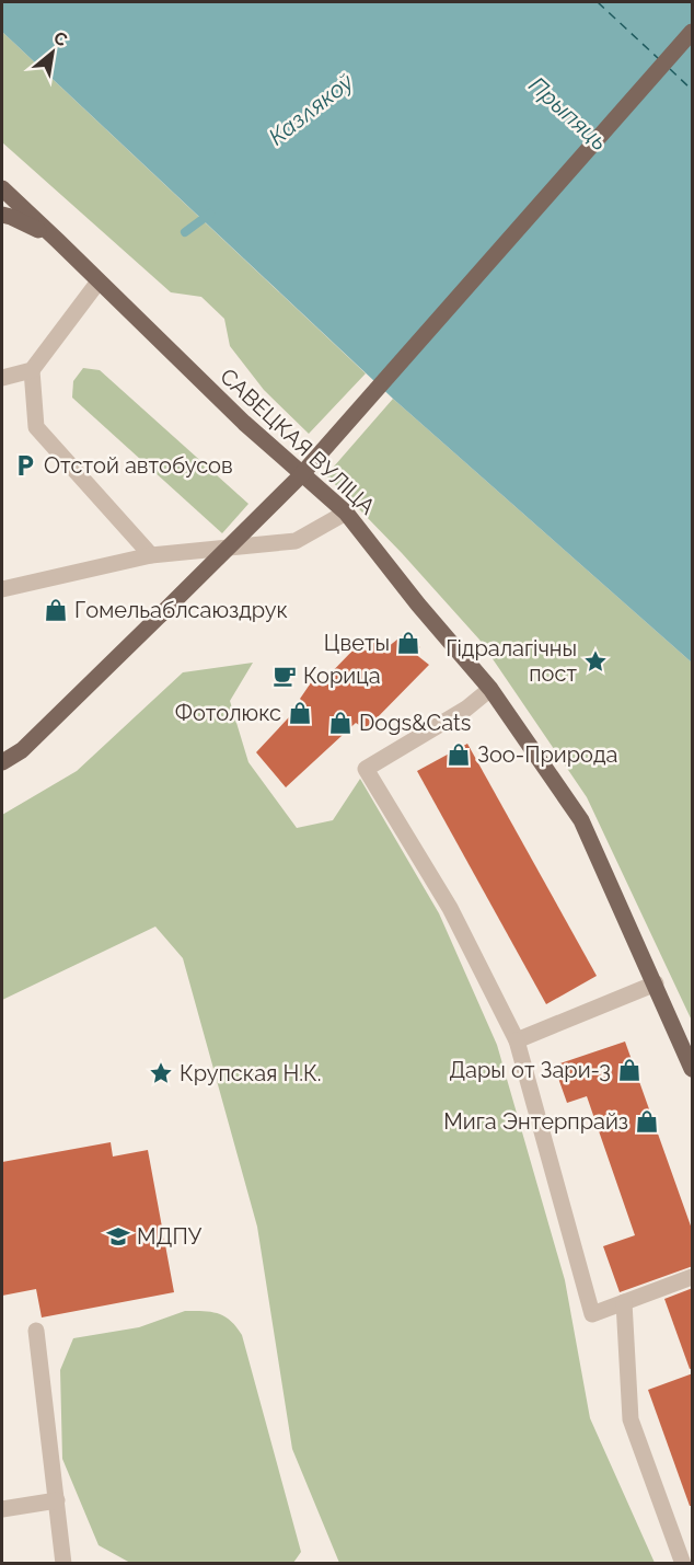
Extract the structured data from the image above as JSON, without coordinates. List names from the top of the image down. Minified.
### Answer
{"streets":{"main road":["САВЕЦКАЯ ВУЛІЦА"]},"water":["Казлякоў","Прыпяць"],"places":{"parking":["Отстой автобусов"],"shop":["Гомельаблсаюздрук","Цветы","Фотолюкс","Dogs&Cats","Зоо-Природа","Дары от Зари-3","Мига Энтерпрайз"],"place":["Гідралагічны пост","Крупская Н.К."],"cafe":["Корица"],"school or university":["МДПУ"]},"north":"top right"}
